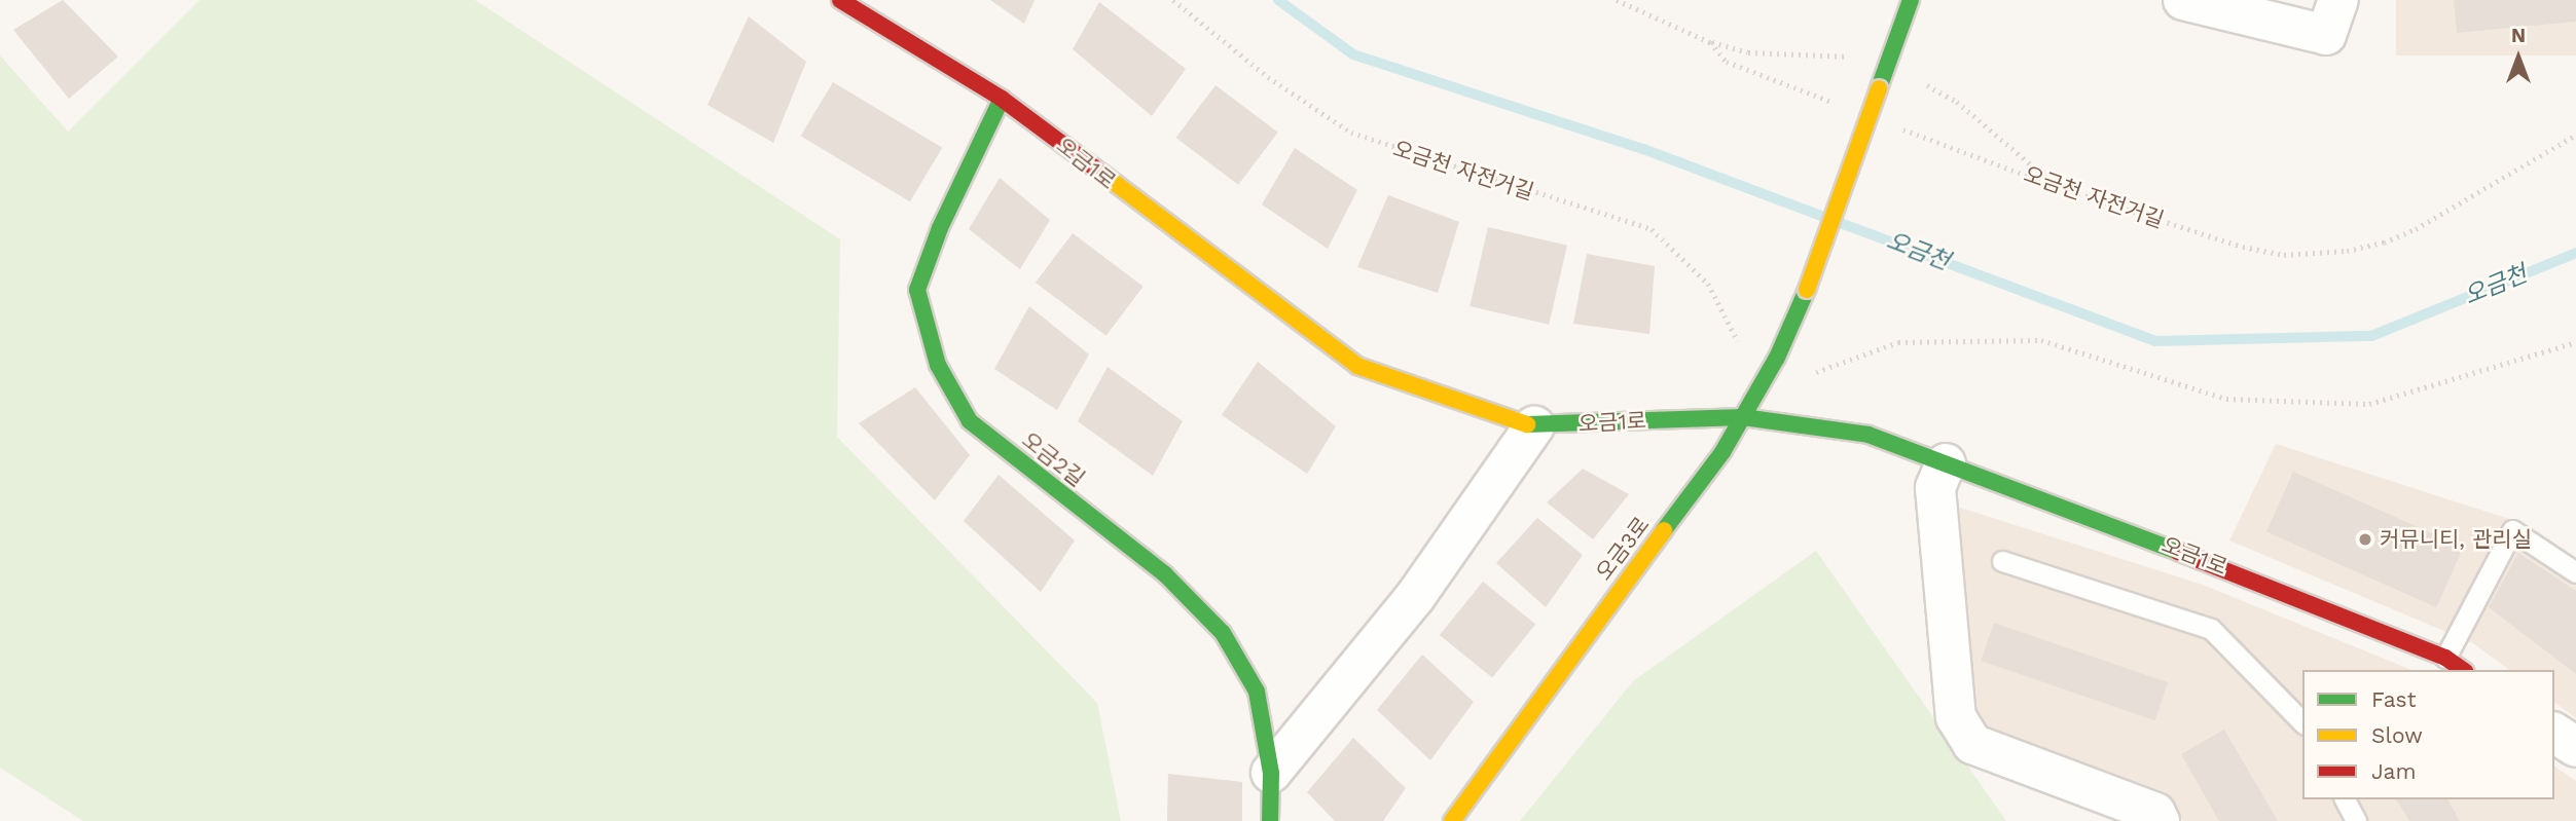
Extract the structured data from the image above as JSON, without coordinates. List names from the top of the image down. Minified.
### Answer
{"streets":{"street":["오금1로","오금2길","오금3로"],"path":["오금천 자전거길"]},"crossings":[["오금1로","오금2길"],["오금1로","오금3로"]],"water":["오금천"],"places":["커뮤니티, 관리실"],"legend":["Fast","Slow","Jam"],"north":"top"}
